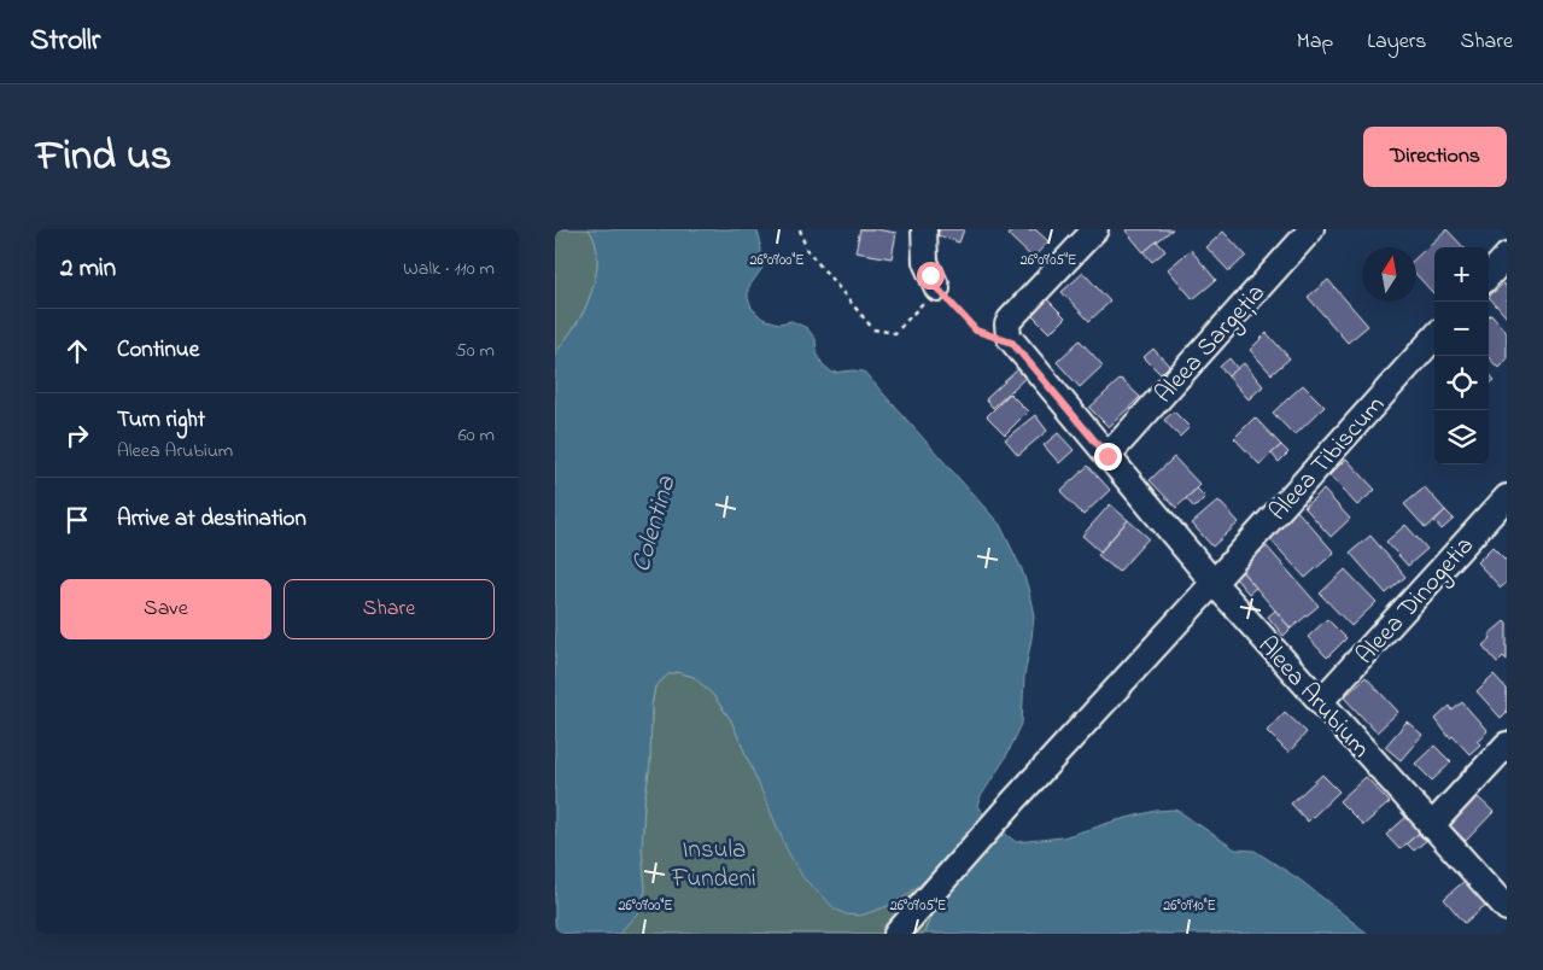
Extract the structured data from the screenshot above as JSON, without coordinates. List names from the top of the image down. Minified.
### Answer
{"streets":{"street":["Aleea Sargeția","Aleea Tibiscum","Aleea Dinogetia","Aleea Arubium"]},"crossings":[["Aleea Sargeția","Aleea Arubium"],["Aleea Tibiscum","Aleea Arubium"],["Aleea Dinogetia","Aleea Arubium"]],"water":["Colentina"],"parks":["Insula Fundeni"],"north":"top","page":{"header":"Strollr","nav":["Map","Layers","Share"],"title":"Find us","buttons":["Directions",["Save","Share"]],"heading":["2 min","Walk · 110 m"],"map_buttons":["+","−"],"list":[["Continue","50 m"],["Turn right","Aleea Arubium","60 m"],"Arrive at destination"]},"coordinates":["26°09'00\"E","26°09'05\"E","26°09'10\"E"]}
